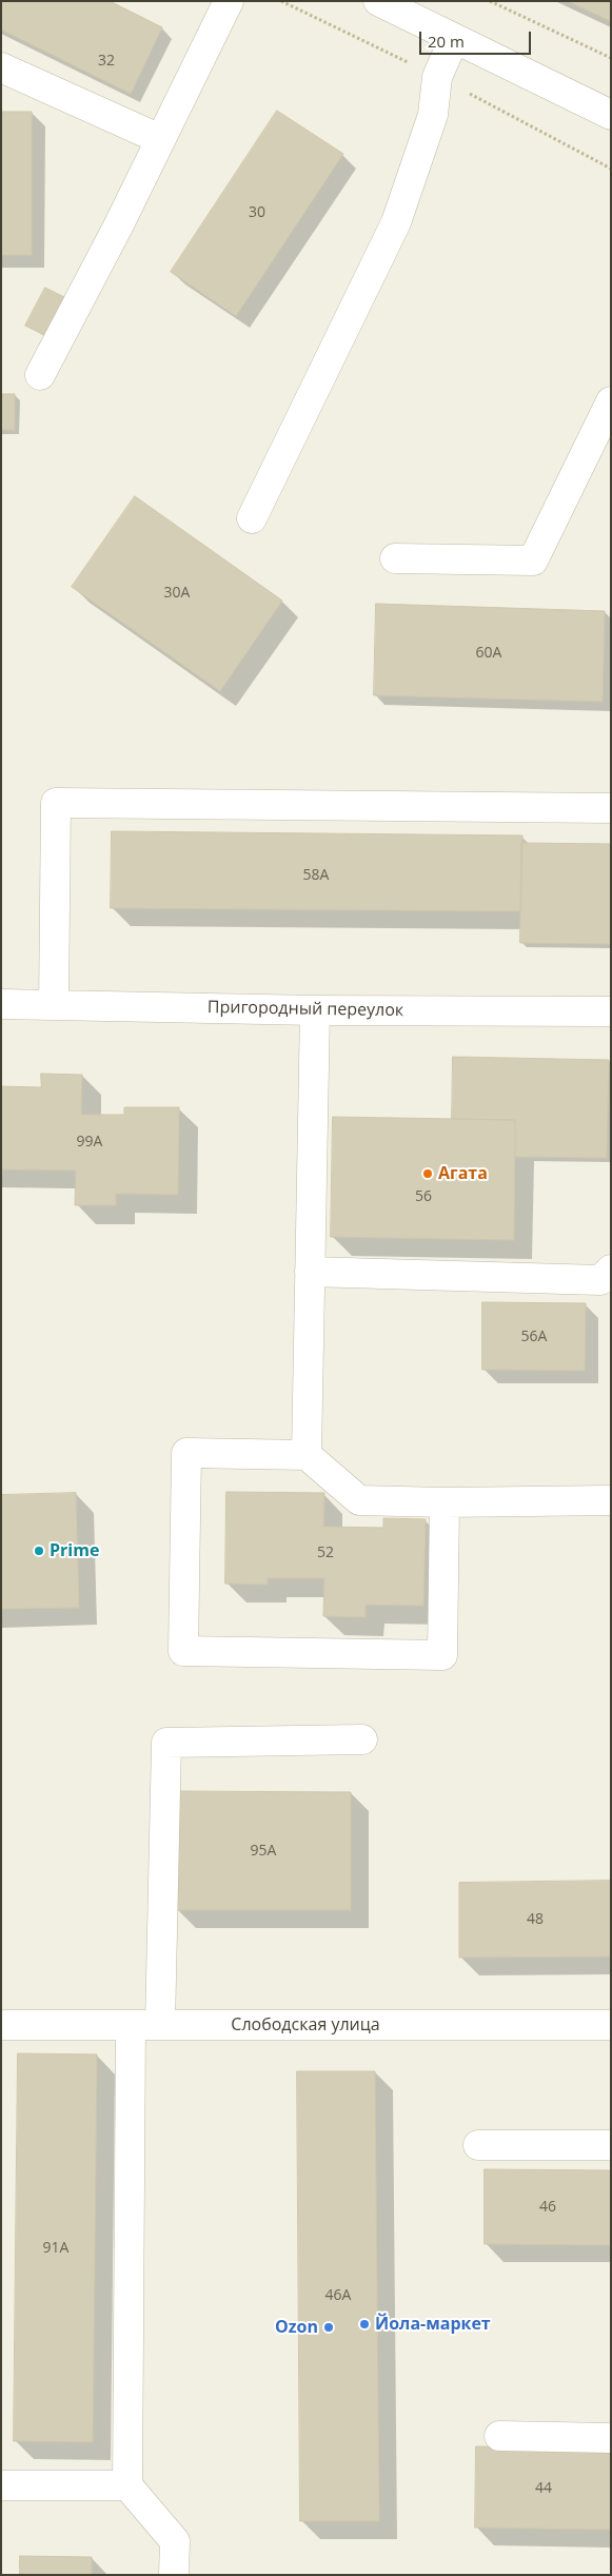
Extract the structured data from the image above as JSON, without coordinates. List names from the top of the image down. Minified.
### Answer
{"streets":{"street":["Пригородный переулок","Слободская улица"]},"places":["Агата","Prime","Йола-маркет","Ozon"],"house_numbers":["32","30","30А","60А","58А","99А","56","56А","52","95А","48","46","91А","46А","44"],"scale_bar":"20 m"}
